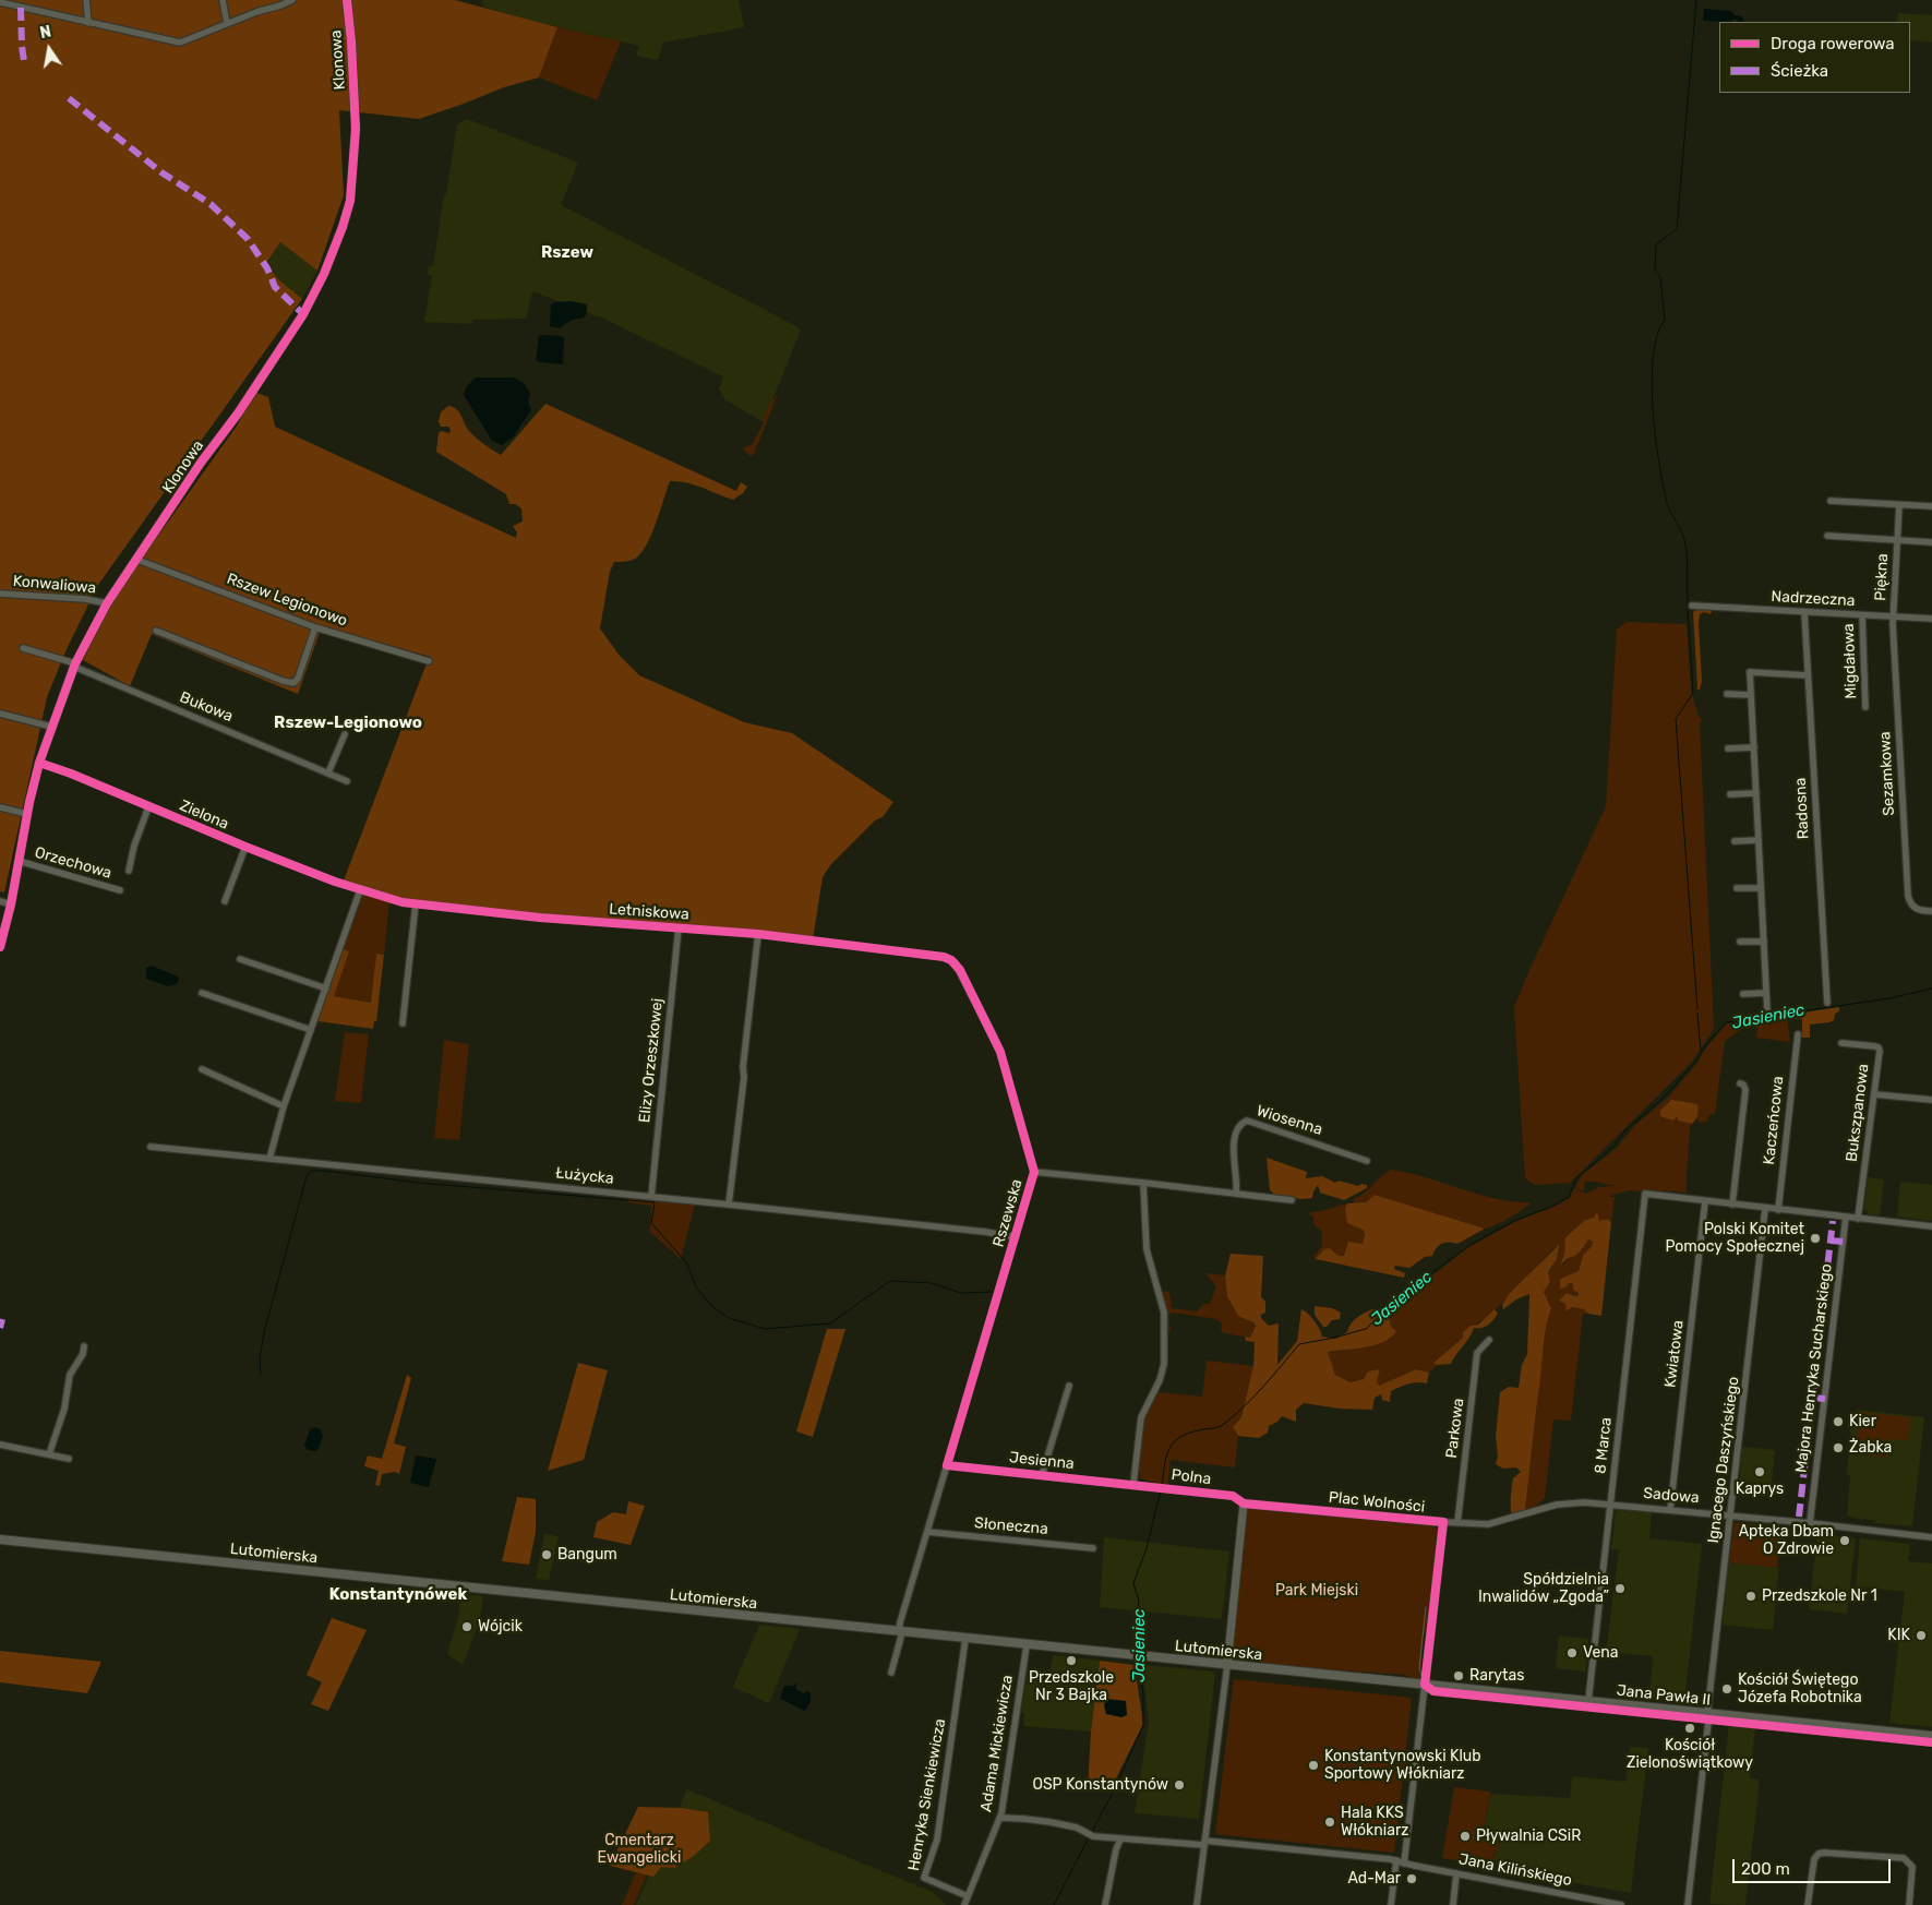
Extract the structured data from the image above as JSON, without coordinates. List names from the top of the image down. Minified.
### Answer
{"streets":{"main road":["Lutomierska","Jana Pawła II"],"street":["Klonowa","Piękna","Konwaliowa","Nadrzeczna","Rszew Legionowo","Migdałowa","Bukowa","Sezamkowa","Radosna","Zielona","Orzechowa","Letniskowa","Elizy Orzeszkowej","Bukszpanowa","Wiosenna","Kaczeńcowa","Łużycka","Rszewska","Kwiatowa","Majora Henryka Sucharskiego","Parkowa","8 Marca","Ignacego Daszyńskiego","Jesienna","Polna","Sadowa","Plac Wolności","Słoneczna","Adama Mickiewicza","Henryka Sienkiewicza","Jana Kilińskiego"]},"crossings":[["Klonowa","Konwaliowa"],["Klonowa","Rszew Legionowo"],["Klonowa","Bukowa"],["Klonowa","Zielona"],["Klonowa","Orzechowa"],["Piękna","Nadrzeczna"],["Piękna","Sezamkowa"],["Nadrzeczna","Migdałowa"],["Nadrzeczna","Sezamkowa"],["Nadrzeczna","Radosna"],["Zielona","Letniskowa"],["Letniskowa","Elizy Orzeszkowej"],["Letniskowa","Rszewska"],["Elizy Orzeszkowej","Łużycka"],["Łużycka","Rszewska"],["Rszewska","Jesienna"],["Rszewska","Słoneczna"],["Rszewska","Lutomierska"],["Kwiatowa","8 Marca"],["Kwiatowa","Sadowa"],["Majora Henryka Sucharskiego","Sadowa"],["Parkowa","Sadowa"],["8 Marca","Sadowa"],["8 Marca","Jana Pawła II"],["Ignacego Daszyńskiego","Sadowa"],["Ignacego Daszyńskiego","Jana Pawła II"],["Jesienna","Polna"],["Polna","Plac Wolności"],["Sadowa","Plac Wolności"],["Plac Wolności","Lutomierska"],["Plac Wolności","Jana Pawła II"],["Plac Wolności","Jana Kilińskiego"],["Lutomierska","Jana Pawła II"],["Lutomierska","Adama Mickiewicza"],["Lutomierska","Henryka Sienkiewicza"],["Adama Mickiewicza","Henryka Sienkiewicza"]],"districts":["Rszew","Rszew-Legionowo","Konstantynówek"],"water":["Jasieniec"],"parks":["Park Miejski","Cmentarz Ewangelicki"],"places":["Polski Komitet Pomocy Społecznej","Kier","Żabka","Kaprys","Apteka Dbam O Zdrowie","Bangum","Spółdzielnia Inwalidów „Zgoda”","Przedszkole Nr 1","Wójcik","KIK","Vena","Przedszkole Nr 3 Bajka","Rarytas","Kościół Świętego Józefa Robotnika","Kościół Zielonoświątkowy","Konstantynowski Klub Sportowy Włókniarz","OSP Konstantynów","Hala KKS Włókniarz","Pływalnia CSiR","Ad-Mar"],"legend":["Droga rowerowa","Ścieżka"],"scale_bar":"200 m","north":"top"}
